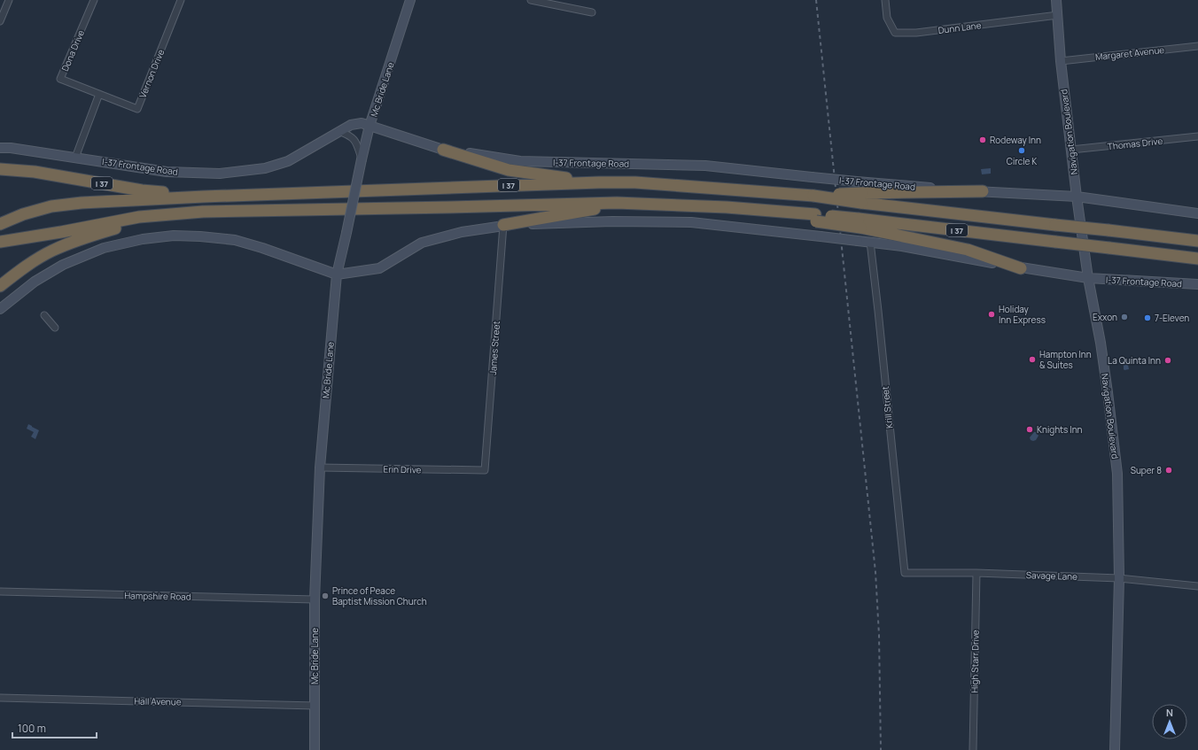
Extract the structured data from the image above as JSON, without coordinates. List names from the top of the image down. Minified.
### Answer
{"streets":{"highway":["I 37"],"main road":["Mc Bride Lane","Navigation Boulevard","I-37 Frontage Road"],"street":["Dunn Lane","Dona Drive","Margaret Avenue","Vernon Drive","Thomas Drive","James Street","Krill Street","Erin Drive","Savage Lane","Hampshire Road","High Starr Drive","Hall Avenue"]},"crossings":[["Dunn Lane","Navigation Boulevard"],["Dona Drive","Vernon Drive"],["Margaret Avenue","Navigation Boulevard"],["Mc Bride Lane","I-37 Frontage Road"],["Mc Bride Lane","Erin Drive"],["Mc Bride Lane","Hampshire Road"],["Mc Bride Lane","Hall Avenue"],["Navigation Boulevard","Thomas Drive"],["Navigation Boulevard","I-37 Frontage Road"],["Navigation Boulevard","Savage Lane"],["I-37 Frontage Road","James Street"],["I-37 Frontage Road","Krill Street"],["James Street","Erin Drive"],["Krill Street","Savage Lane"],["Savage Lane","High Starr Drive"]],"places":["Rodeway Inn","Circle K","Holiday Inn Express","Exxon","7-Eleven","Hampton Inn & Suites","La Quinta Inn","Knights Inn","Super 8","Prince of Peace Baptist Mission Church"],"scale_bar":"100 m","north":"top"}
